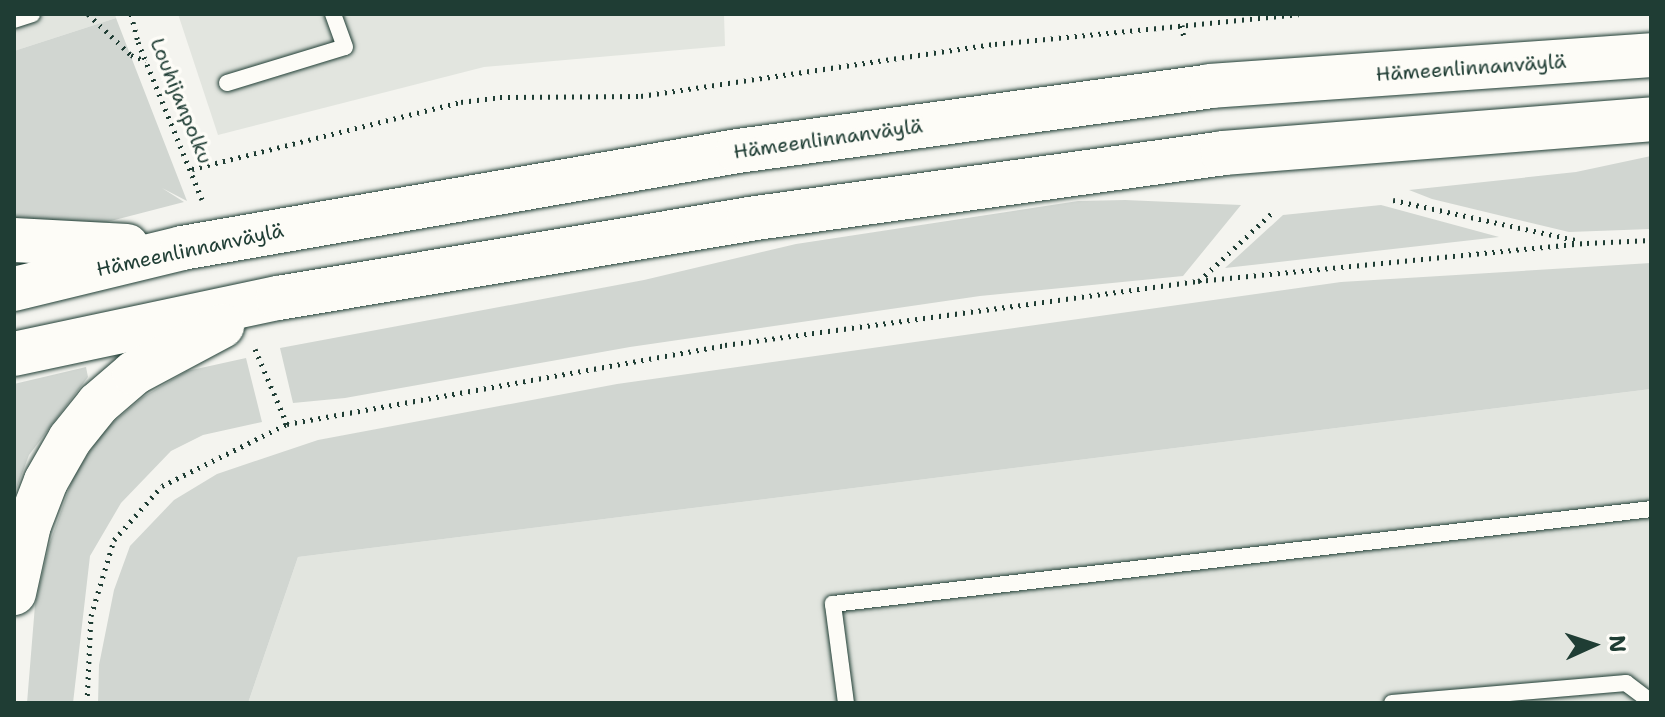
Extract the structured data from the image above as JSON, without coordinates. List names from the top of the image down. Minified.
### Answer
{"streets":{"highway":["Hämeenlinnanväylä"],"path":["Louhijanpolku"]},"north":"right"}
